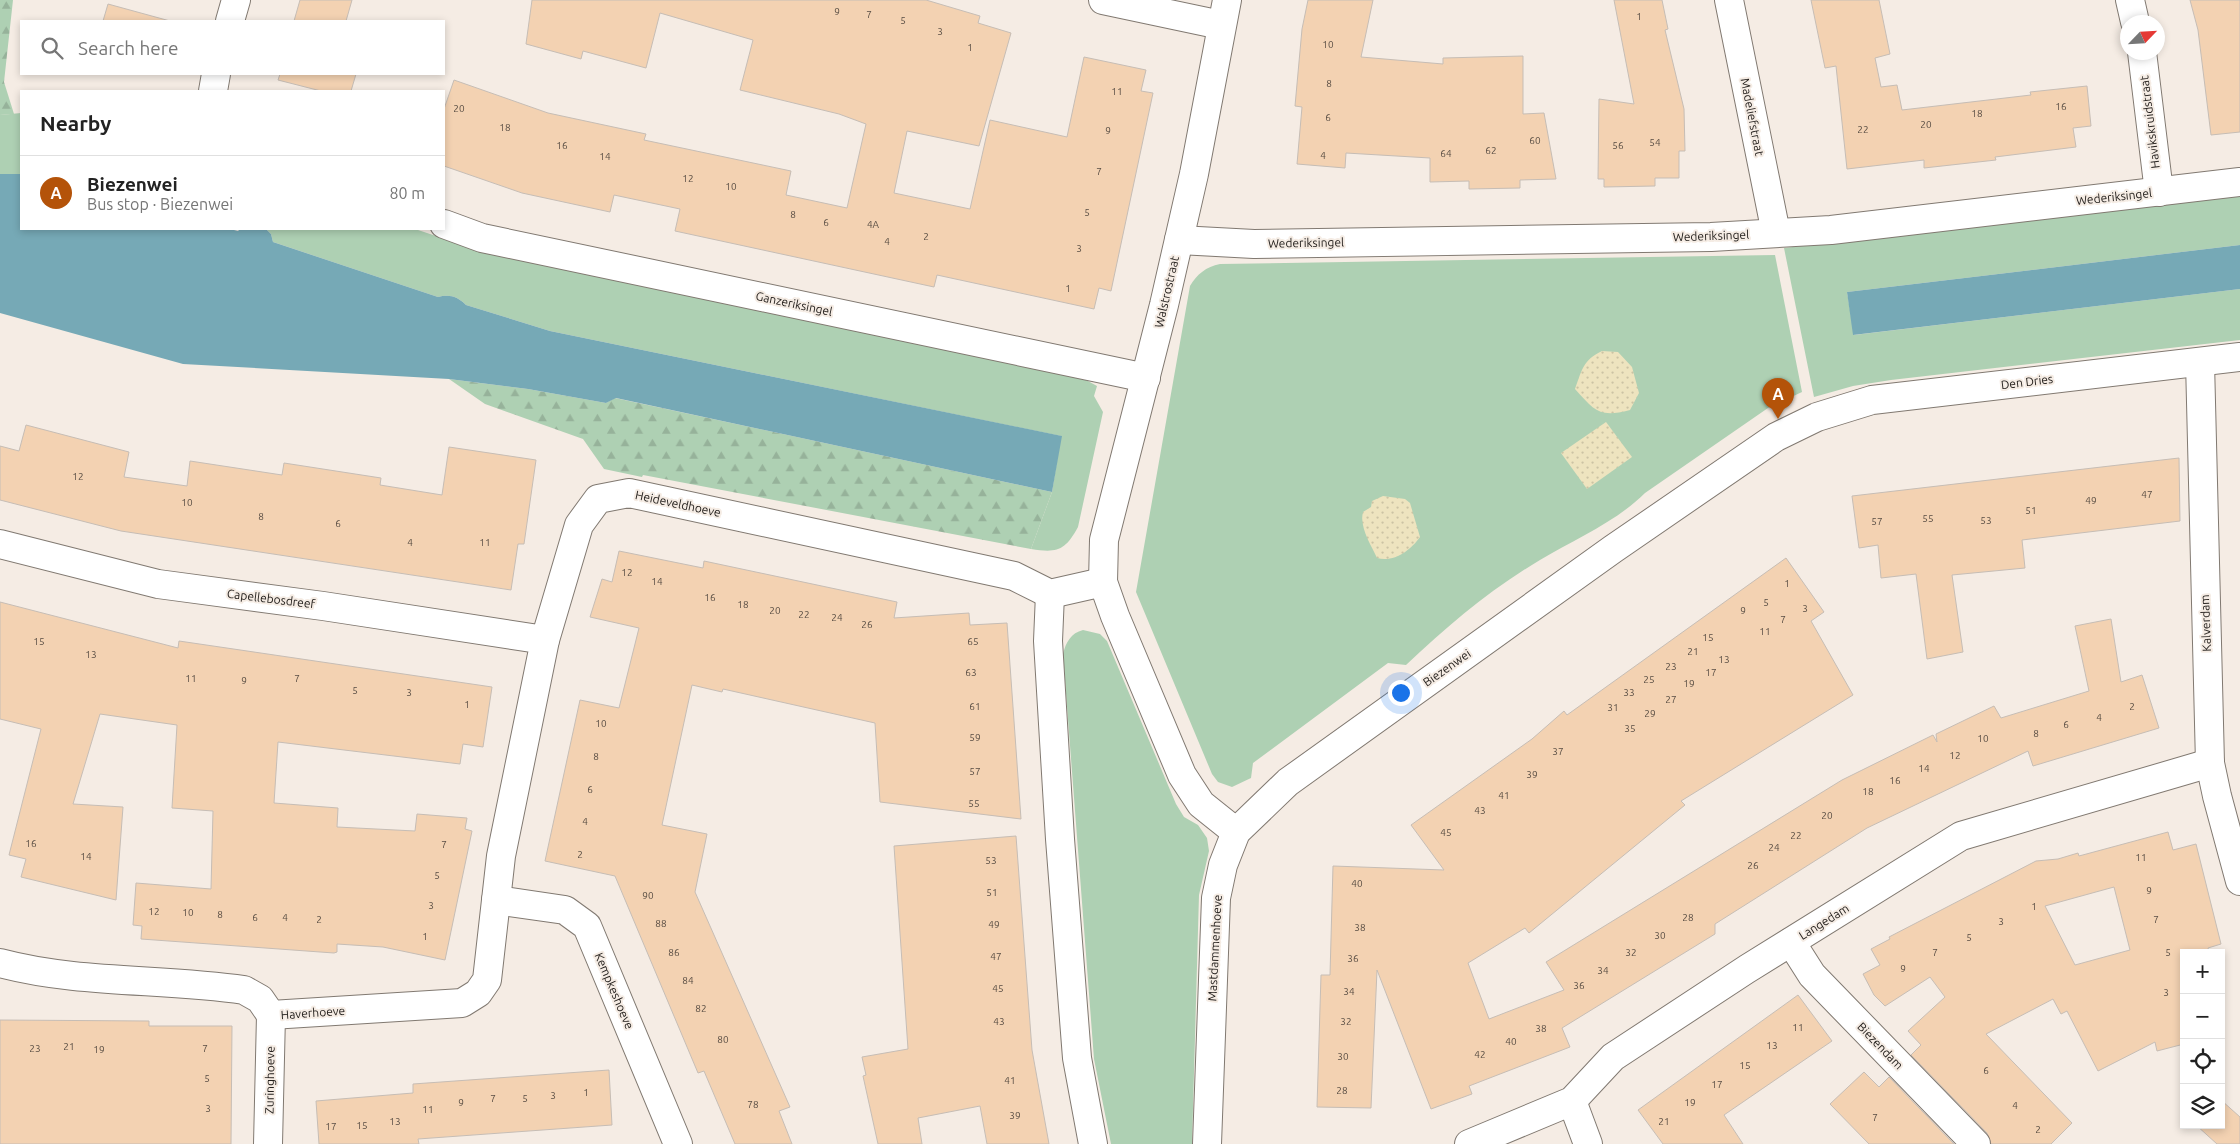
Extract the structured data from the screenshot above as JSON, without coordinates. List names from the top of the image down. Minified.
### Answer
{"streets":{"street":["Madeliefstraat","Havikskruidstraat","Wederiksingel","Walstrostraat","Ganzeriksingel","Den Dries","Heideveldhoeve","Capellebosdreef","Kalverdam","Biezenwei","Langedam","Mastdammenhoeve","Kempkeshoeve","Haverhoeve","Biezendam","Zuringhoeve"]},"crossings":[["Madeliefstraat","Wederiksingel"],["Havikskruidstraat","Wederiksingel"],["Wederiksingel","Walstrostraat"],["Walstrostraat","Ganzeriksingel"],["Den Dries","Kalverdam"],["Den Dries","Biezenwei"],["Heideveldhoeve","Capellebosdreef"],["Heideveldhoeve","Kempkeshoeve"],["Heideveldhoeve","Haverhoeve"],["Kalverdam","Langedam"],["Biezenwei","Mastdammenhoeve"],["Langedam","Biezendam"],["Kempkeshoeve","Haverhoeve"],["Haverhoeve","Zuringhoeve"]],"house_numbers":["9","7","1","5","3","10","1","8","11","16","20","18","6","20","18","22","9","60","54","16","56","62","64","4","14","7","12","10","5","8","6","4A","2","4","3","1","12","47","49","10","51","8","55","53","57","6","4","11","12","14","1","16","5","18","3","20","9","22","24","7","26","11","15","15","65","21","13","13","23","63","17","11","7","25","9","19","5","3","33","27","1","61","2","31","29","4","10","6","35","8","59","10","37","12","8","14","57","39","16","6","18","41","55","43","20","4","45","22","16","7","24","2","14","11","53","26","5","40","9","51","90","3","1","12","10","8","6","4","28","2","7","3","88","49","38","30","1","5","86","32","7","5","47","36","9","34","84","36","45","34","3","82","43","32","11","38","80","40","13","21","23","7","19","42","30","15","6","5","41","17","28","1","3","7","5","9","19","78","4","3","11","39","7","13","21","15","17","2"],"north":"top right","page":{"search":"Search here","heading":"Nearby","list":[{"mark":"A","name":"Biezenwei","note":"Bus stop · Biezenwei","value":"80 m"}],"pins":"A","map_buttons":["+","−"]}}
